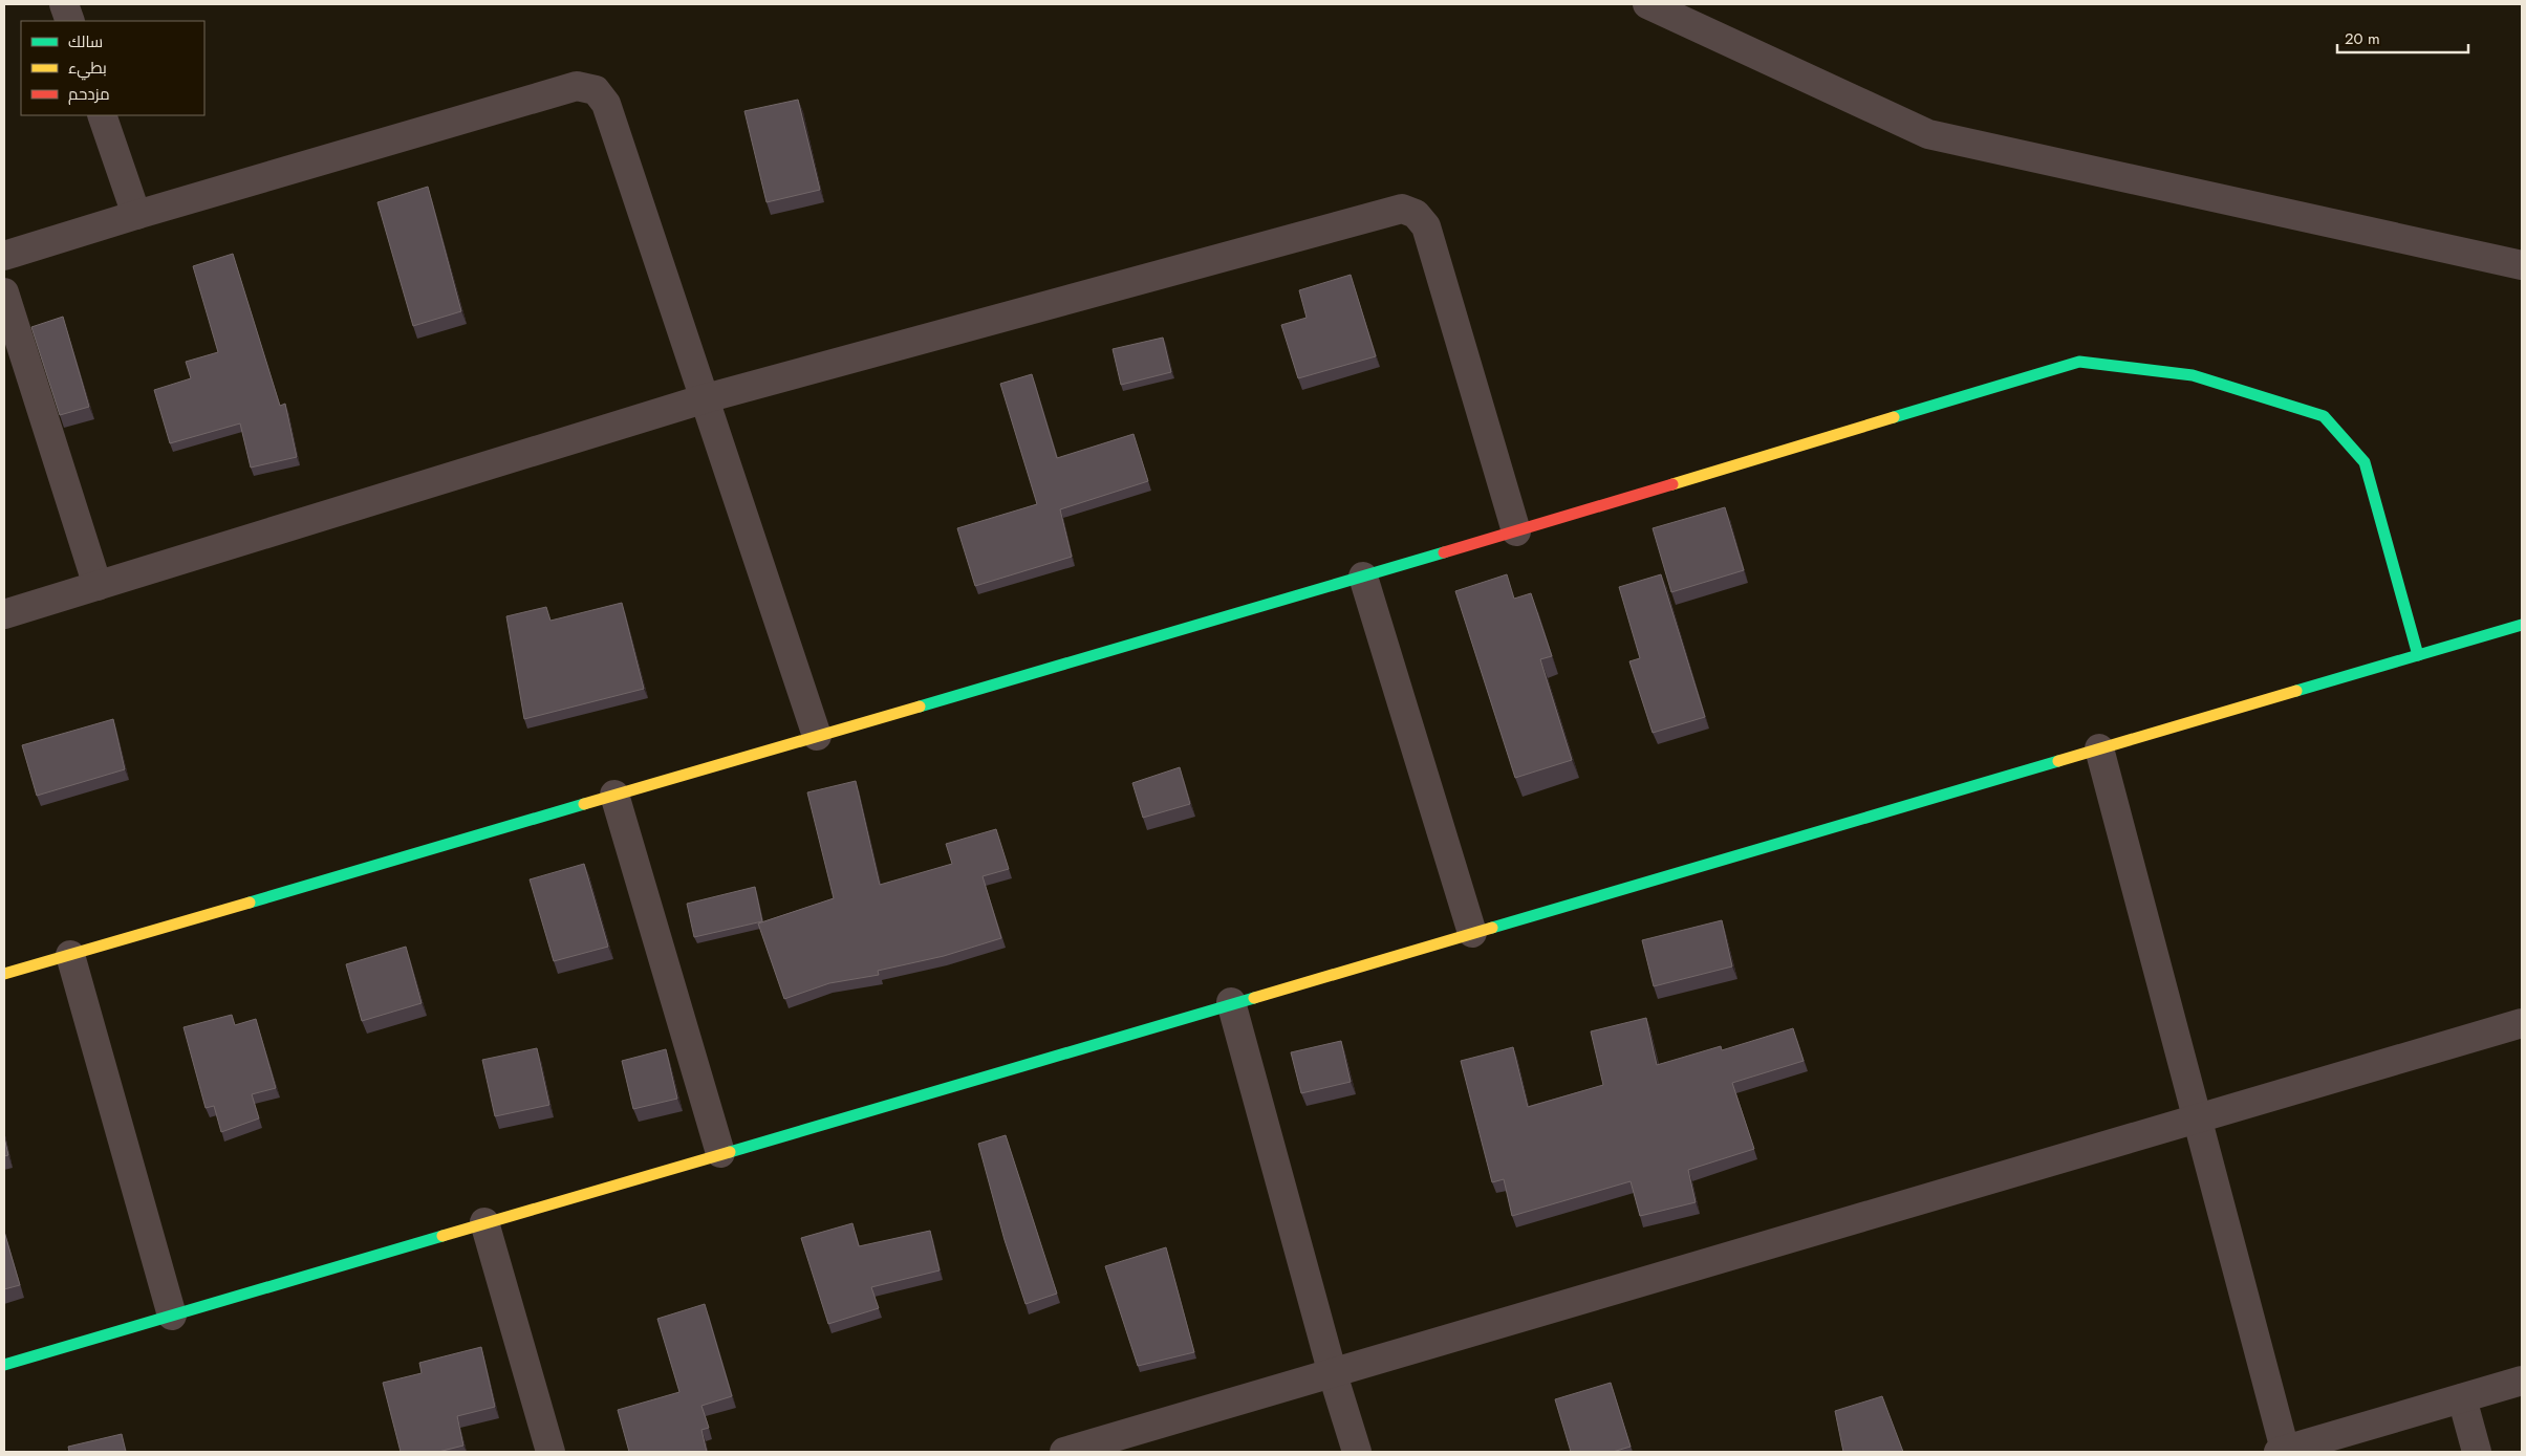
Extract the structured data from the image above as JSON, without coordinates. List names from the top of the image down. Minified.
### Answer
{"legend":["سالك","بطيء","مزدحم"],"scale_bar":"20 m"}
